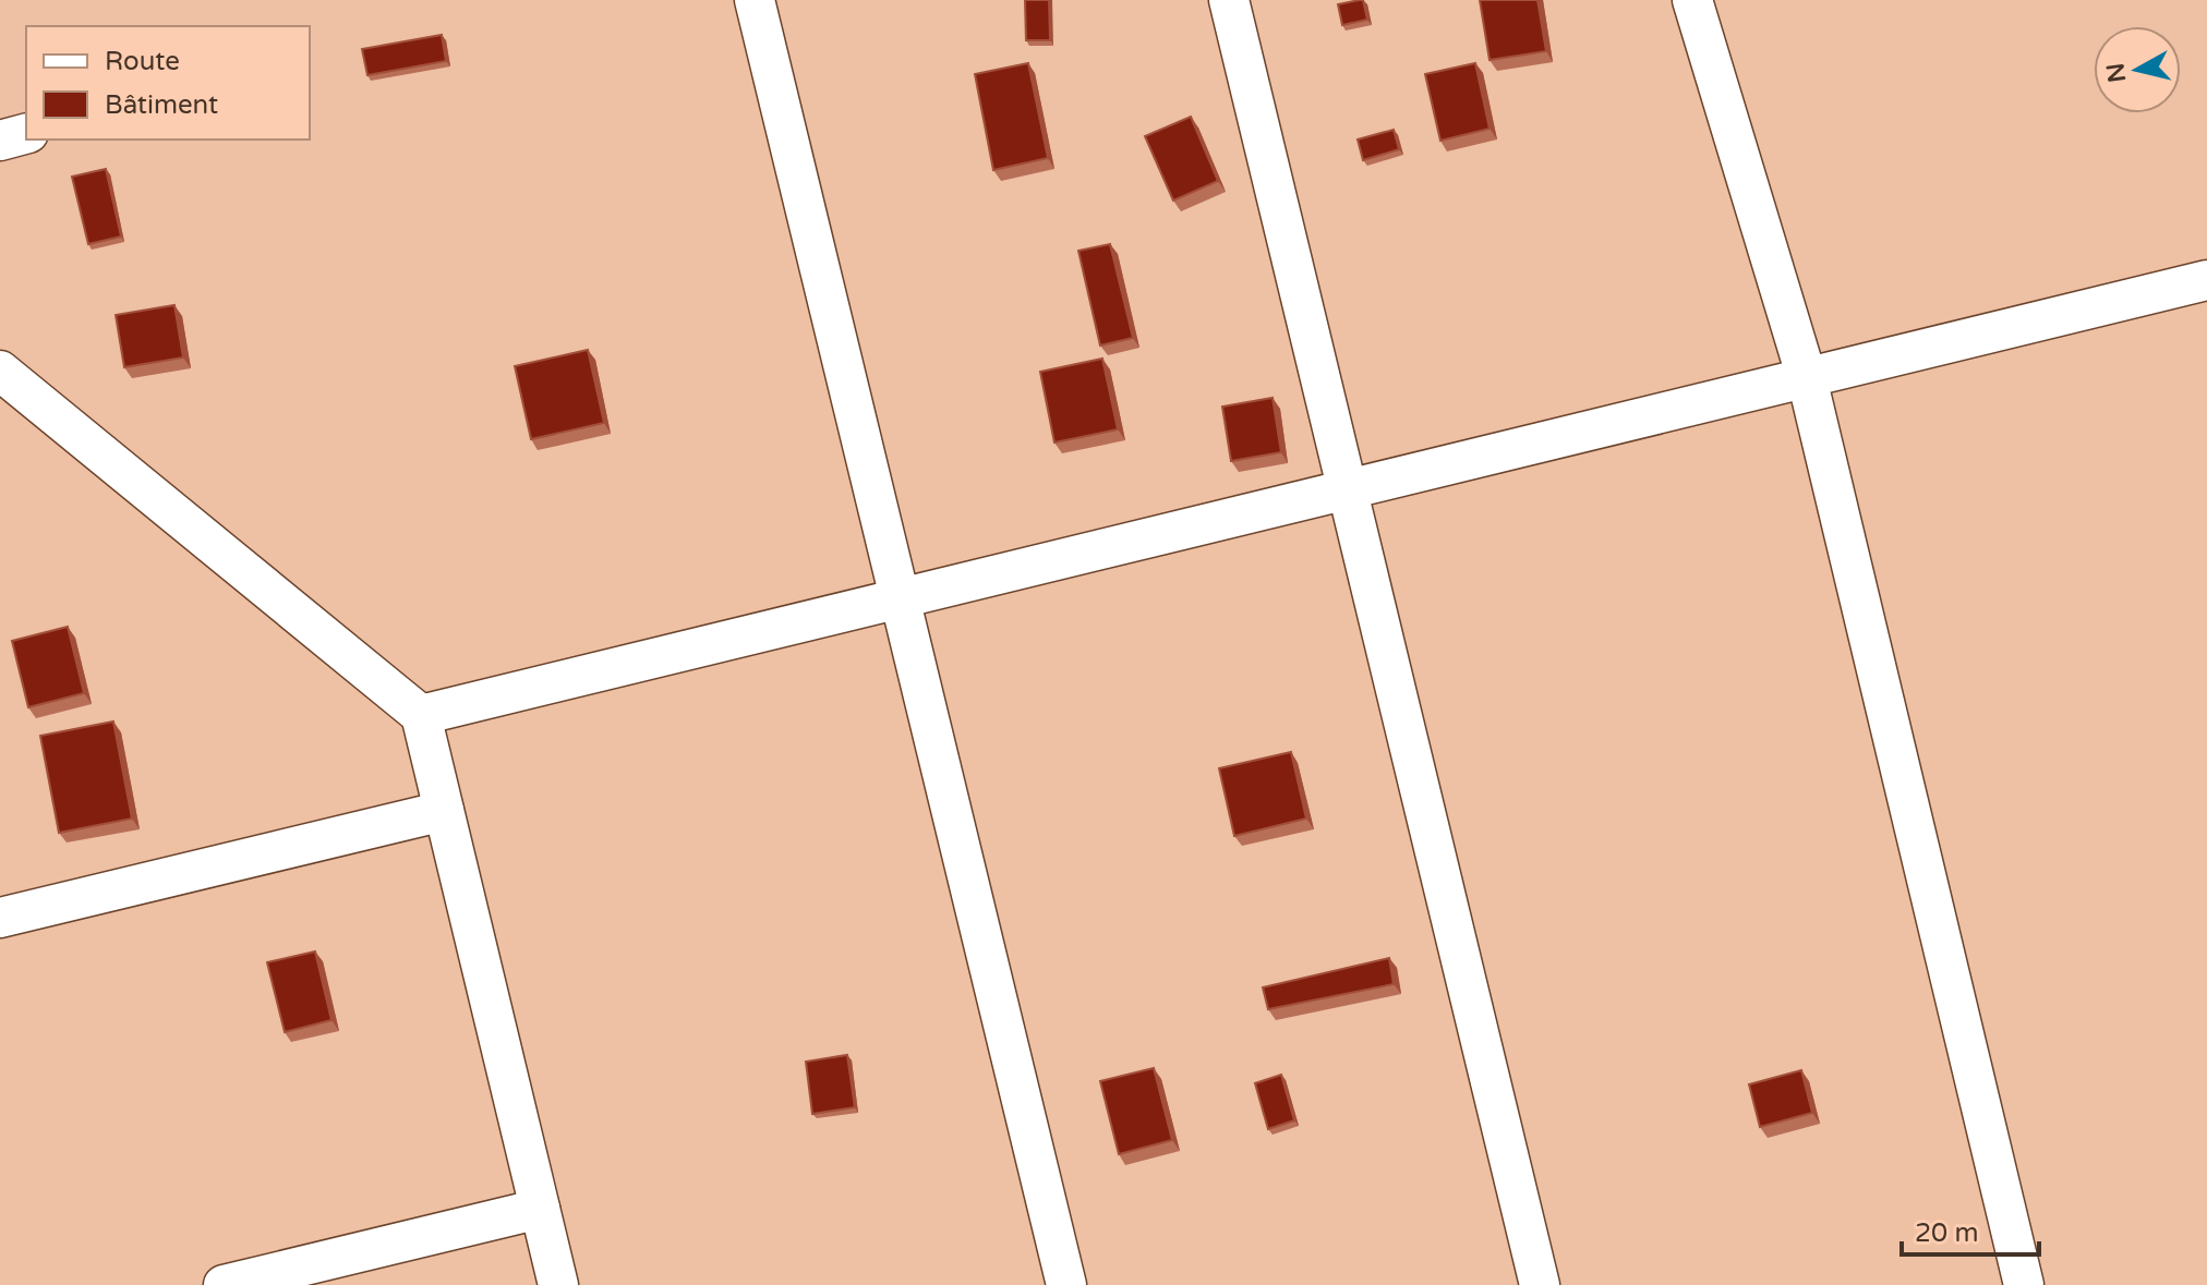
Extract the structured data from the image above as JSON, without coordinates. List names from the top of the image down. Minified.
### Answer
{"legend":["Route","Bâtiment"],"scale_bar":"20 m","north":"left"}
